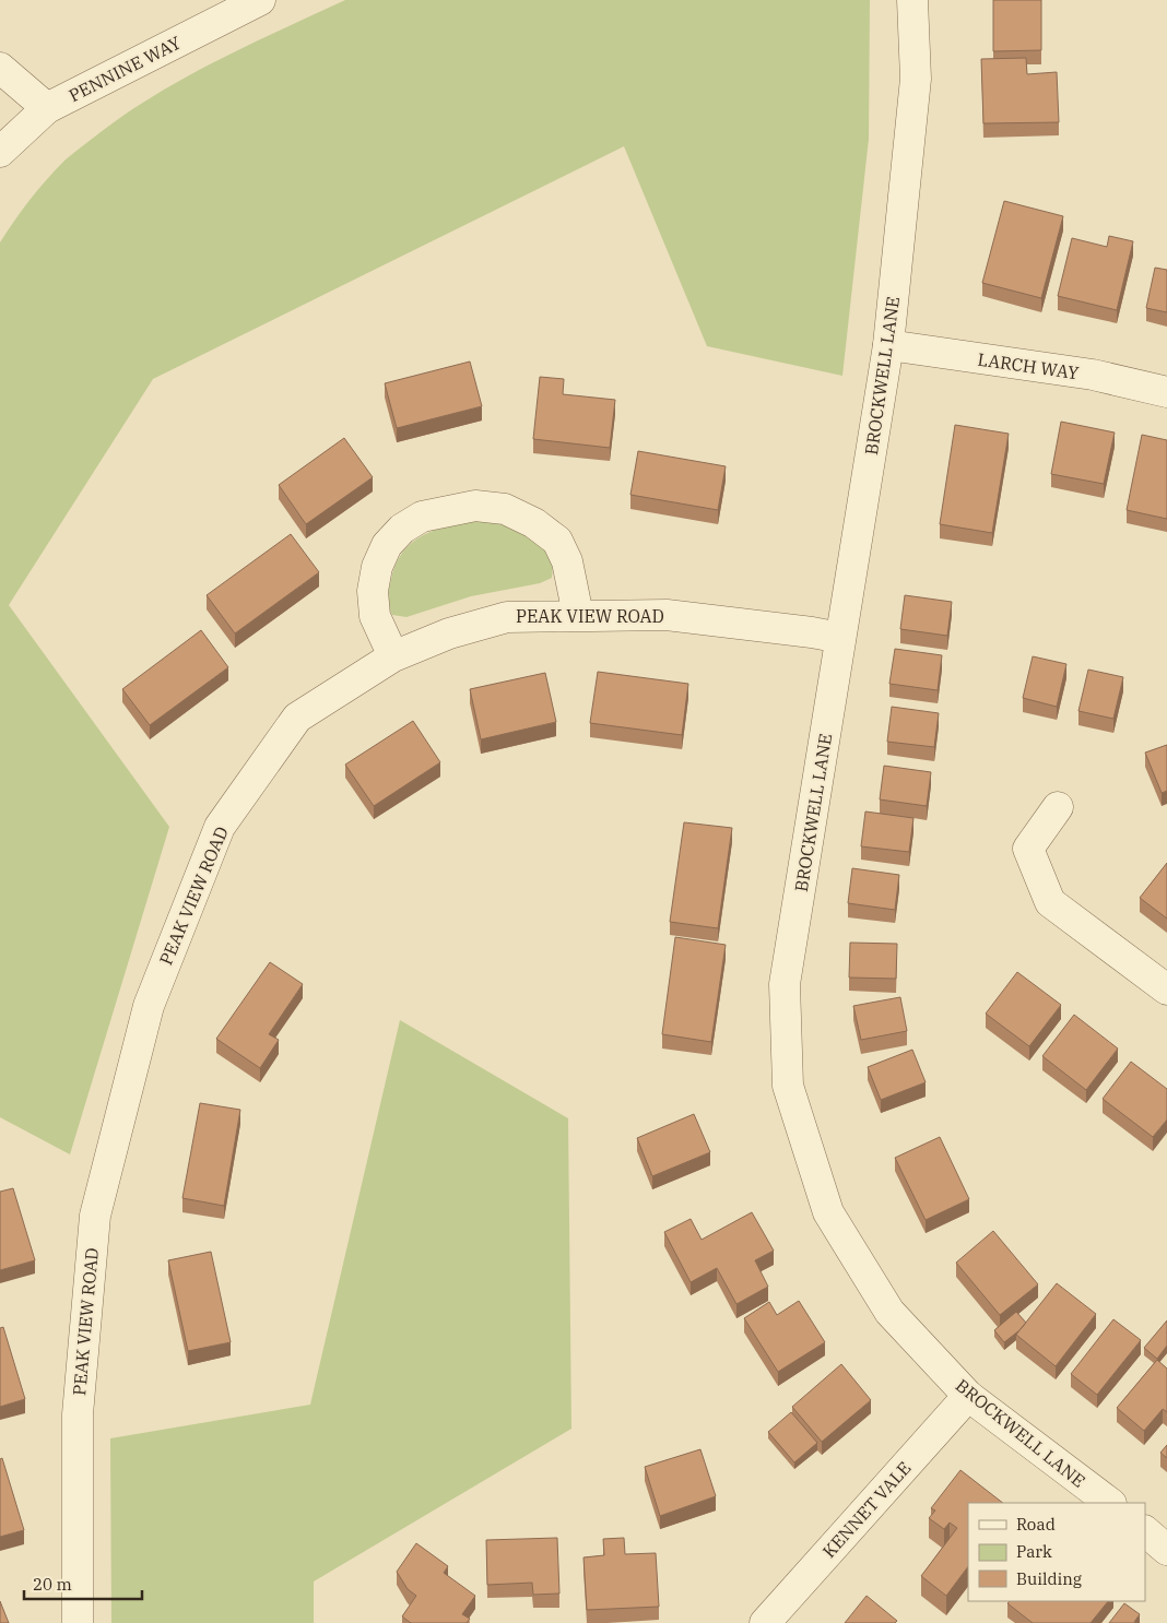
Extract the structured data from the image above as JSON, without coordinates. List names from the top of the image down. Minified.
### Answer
{"streets":{"street":["PENNINE WAY","LARCH WAY","BROCKWELL LANE","PEAK VIEW ROAD","KENNET VALE"]},"crossings":[["LARCH WAY","BROCKWELL LANE"],["BROCKWELL LANE","PEAK VIEW ROAD"],["BROCKWELL LANE","KENNET VALE"]],"legend":["Road","Park","Building"],"scale_bar":"20 m"}
